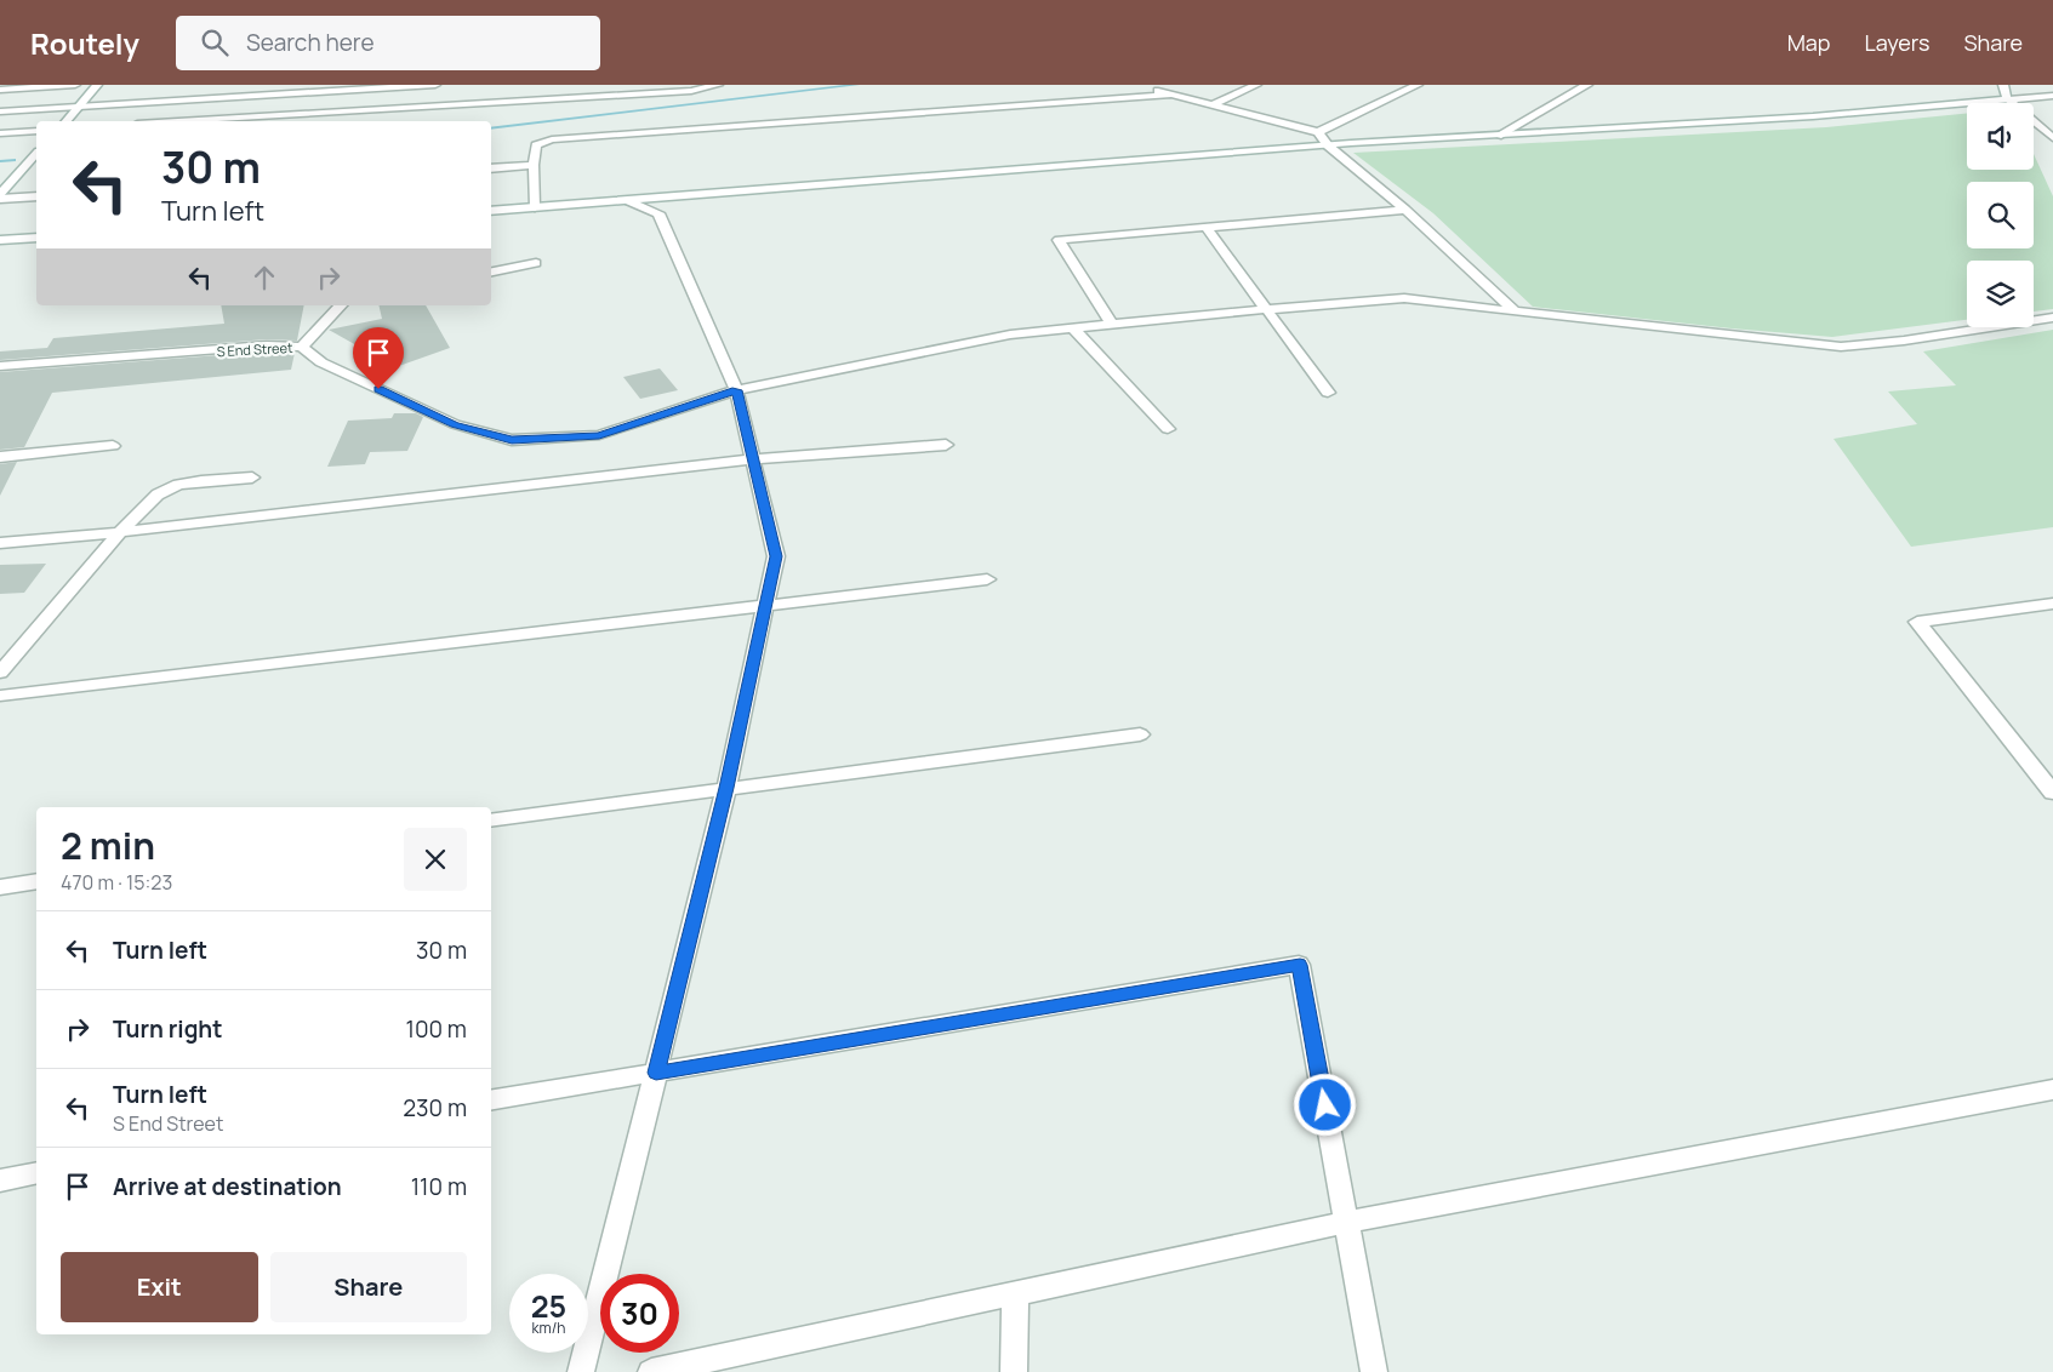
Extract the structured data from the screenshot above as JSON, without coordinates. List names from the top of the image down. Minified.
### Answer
{"streets":{"street":["S End Street"]},"page":{"header":"Routely","search":"Search here","nav":["Map","Layers","Share"],"turn":["30 m","Turn left"],"heading":["2 min","470 m · 15:23"],"list":[{"name":"Turn left","value":"30 m"},{"name":"Turn right","value":"100 m"},{"name":"Turn left","note":"S End Street","value":"230 m"},{"name":"Arrive at destination","value":"110 m"}],"buttons":["Exit","Share"],"speed":"25 km/h","limit":"30"}}
